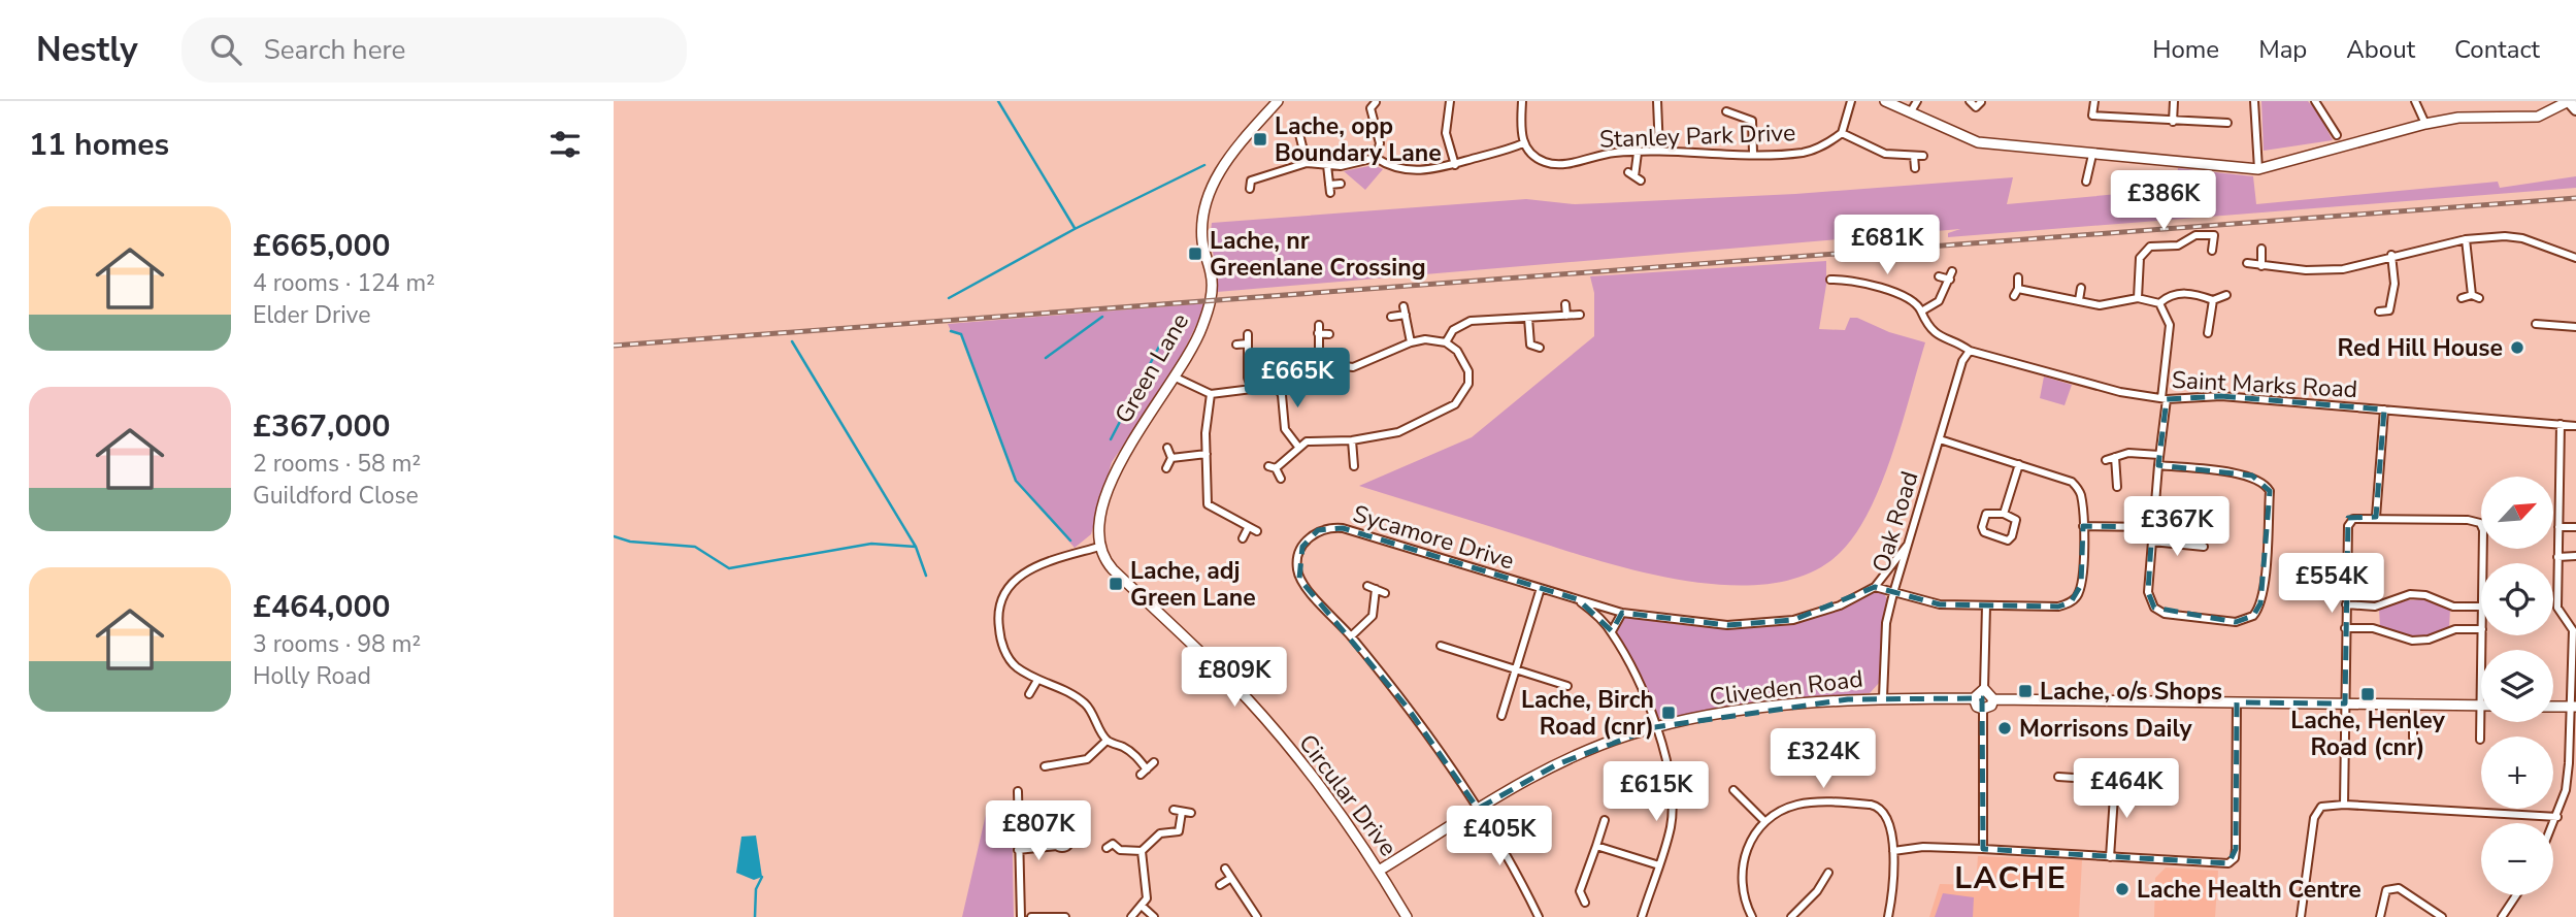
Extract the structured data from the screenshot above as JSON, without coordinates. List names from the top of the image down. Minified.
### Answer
{"streets":{"street":["Stanley Park Drive","Green Lane","Saint Marks Road","Oak Road","Sycamore Drive","Cliveden Road","Circular Drive"]},"crossings":[["Green Lane","Circular Drive"],["Saint Marks Road","Oak Road"],["Oak Road","Sycamore Drive"],["Oak Road","Cliveden Road"],["Sycamore Drive","Cliveden Road"],["Cliveden Road","Circular Drive"]],"districts":["LACHE"],"places":{"transit":["Lache, opp Boundary Lane","Lache, nr Greenlane Crossing","Lache, adj Green Lane","Lache, o/s Shops","Lache, Henley Road (cnr)","Lache, Birch Road (cnr)"],"other":["Red Hill House","Morrisons Daily","Lache Health Centre"]},"north":"top right","page":{"header":"Nestly","search":"Search here","nav":["Home","Map","About","Contact"],"heading":"11 homes","price":["£386K","£681K","£665K","£367K","£554K","£809K","£324K","£464K","£615K","£807K","£405K"],"list":[{"name":"£665,000","note":"4 rooms · 124 m² · Elder Drive"},{"name":"£367,000","note":"2 rooms · 58 m² · Guildford Close"},{"name":"£464,000","note":"3 rooms · 98 m² · Holly Road"}],"map_buttons":["+","−"]}}
